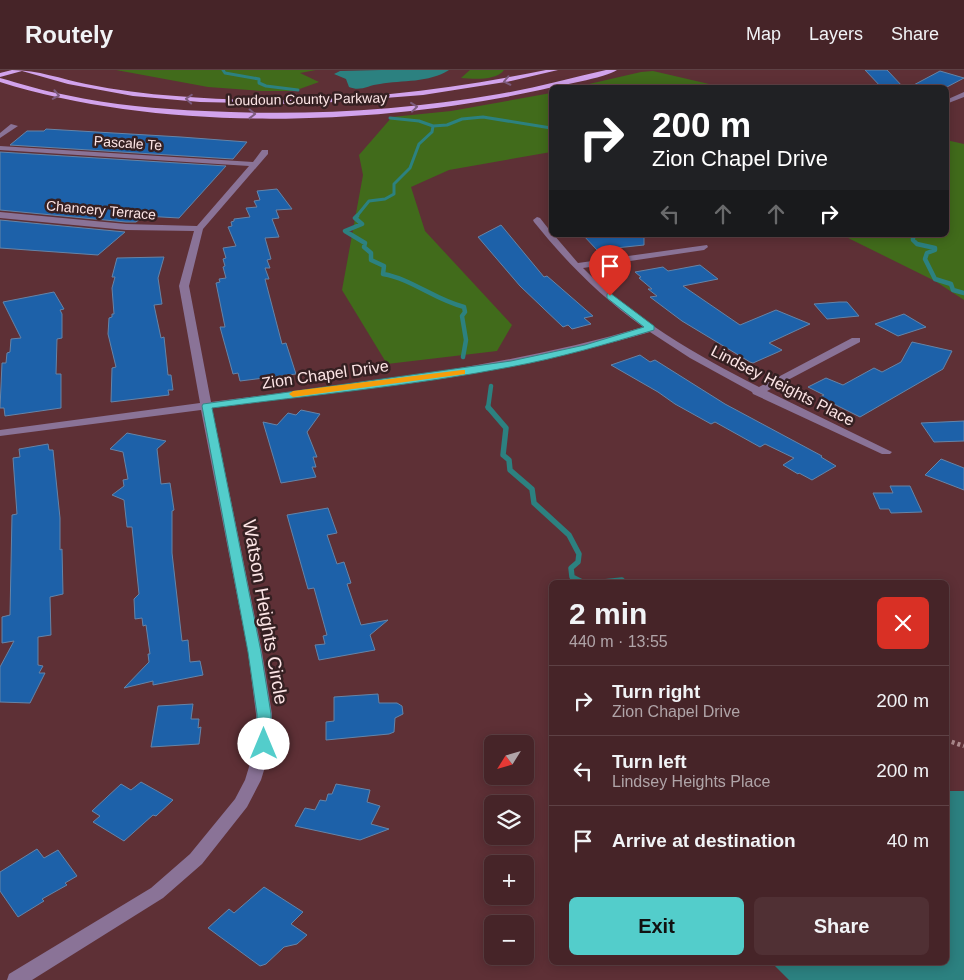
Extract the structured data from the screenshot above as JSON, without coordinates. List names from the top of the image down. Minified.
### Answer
{"streets":{"main road":["Loudoun County Parkway"],"street":["Pascale Te","Chancery Terrace","Zion Chapel Drive","Lindsey Heights Place","Watson Heights Circle"]},"crossings":[["Chancery Terrace","Watson Heights Circle"],["Zion Chapel Drive","Lindsey Heights Place"],["Zion Chapel Drive","Watson Heights Circle"]],"north":"bottom left","page":{"header":"Routely","nav":["Map","Layers","Share"],"turn":["200 m","Zion Chapel Drive"],"heading":["2 min","440 m · 13:55"],"list":[{"name":"Turn right","note":"Zion Chapel Drive","value":"200 m"},{"name":"Turn left","note":"Lindsey Heights Place","value":"200 m"},{"name":"Arrive at destination","value":"40 m"}],"map_buttons":["+","−"],"buttons":["Exit","Share"]}}
